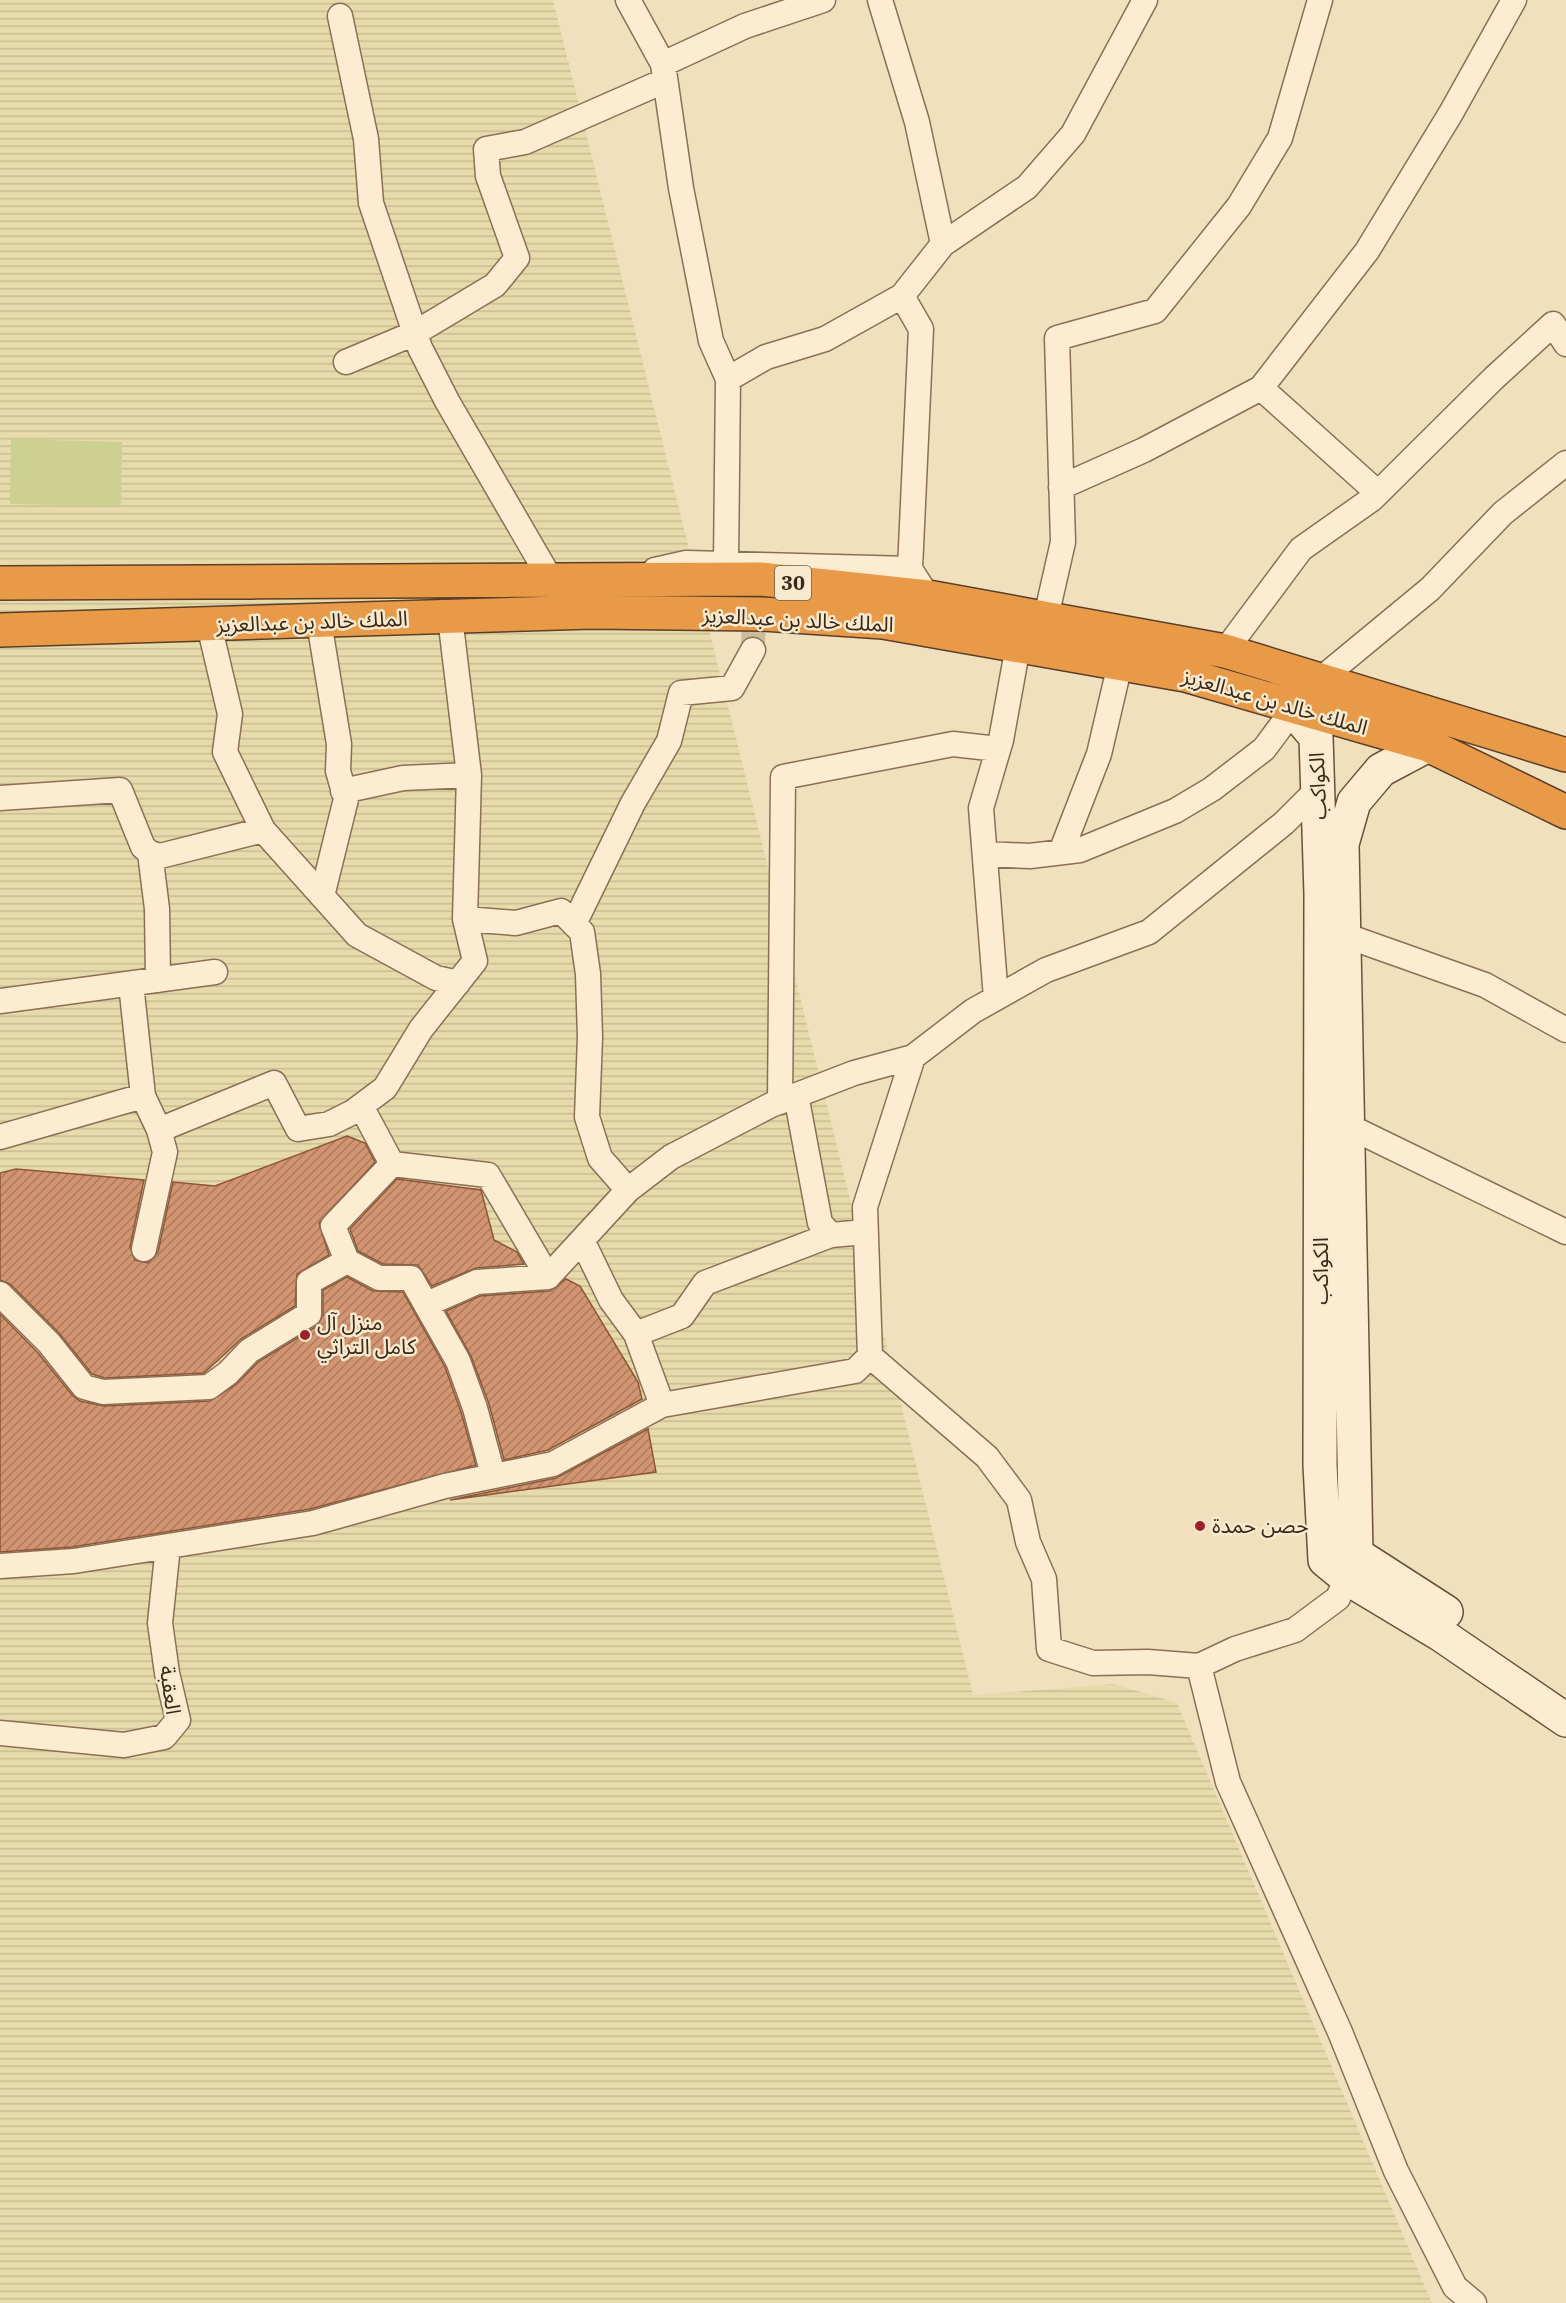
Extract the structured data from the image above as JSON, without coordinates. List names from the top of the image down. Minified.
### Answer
{"streets":{"highway":["30","الملك خالد بن عبدالعزيز"],"street":["الكواكب","العقبة"]},"crossings":[["الملك خالد بن عبدالعزيز","الكواكب"]],"places":["منزل آل كامل التراثي","حصن حمدة"]}
